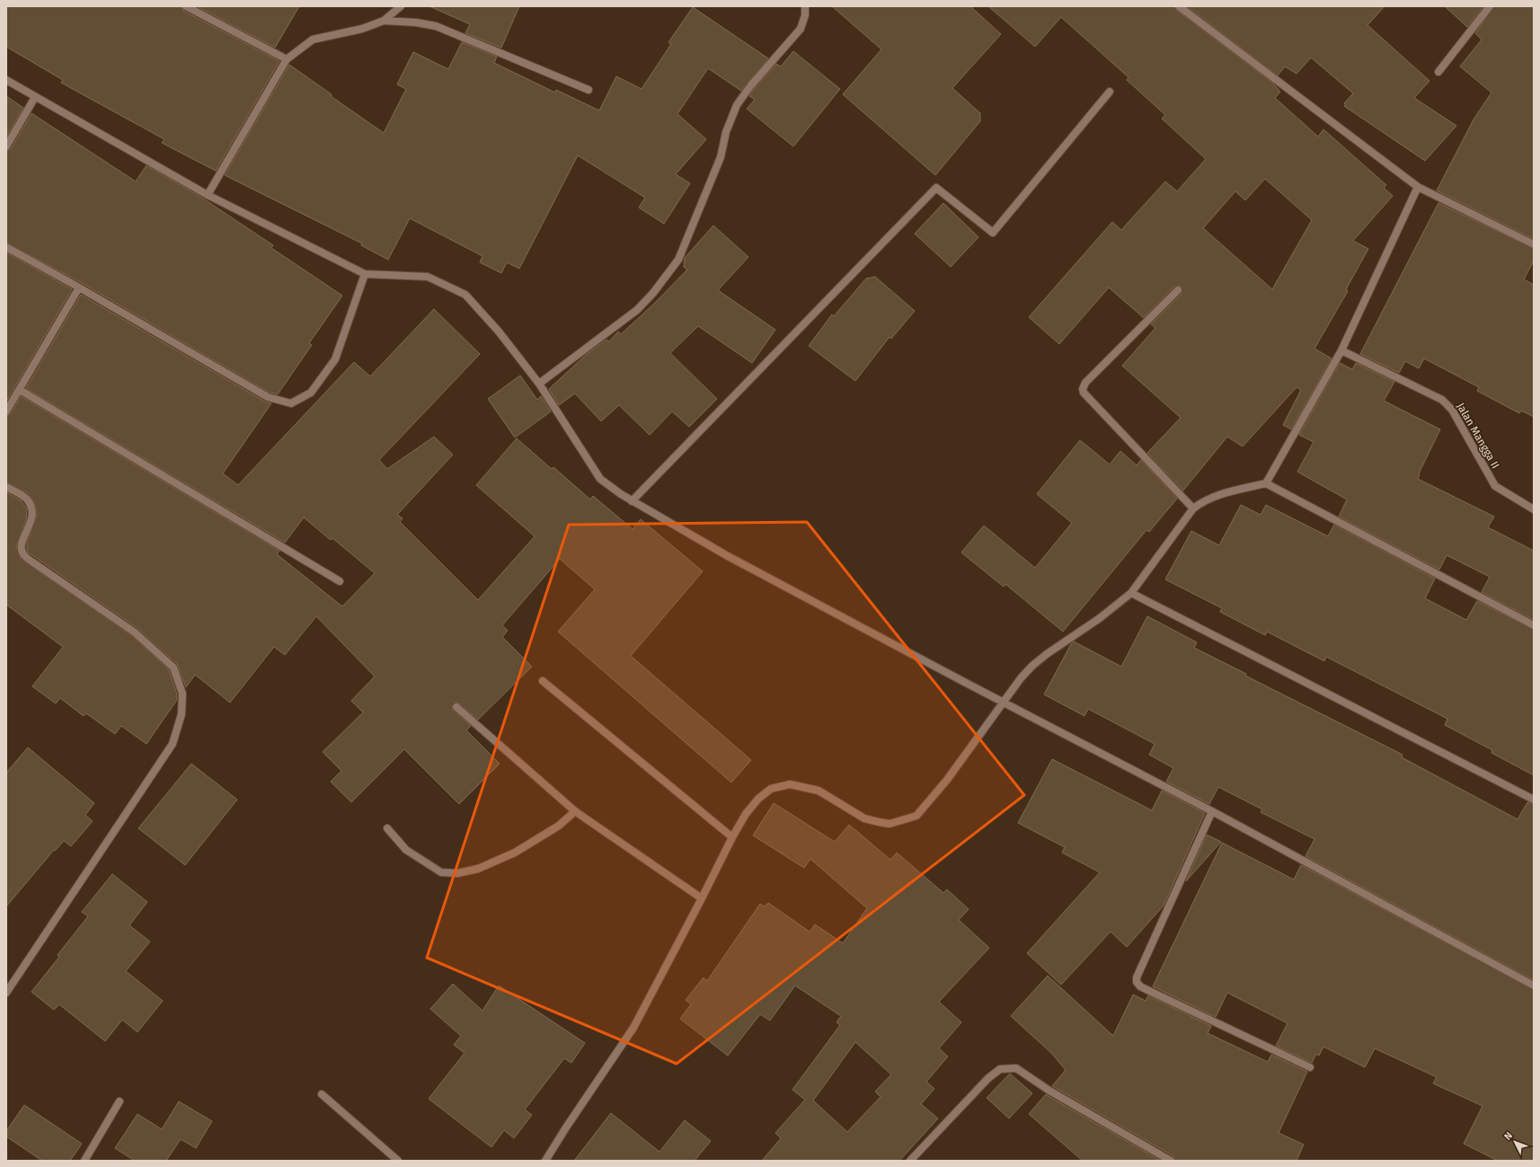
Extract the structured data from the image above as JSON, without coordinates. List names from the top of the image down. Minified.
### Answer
{"streets":{"street":["Jalan Mangga II"]},"north":"top left"}
